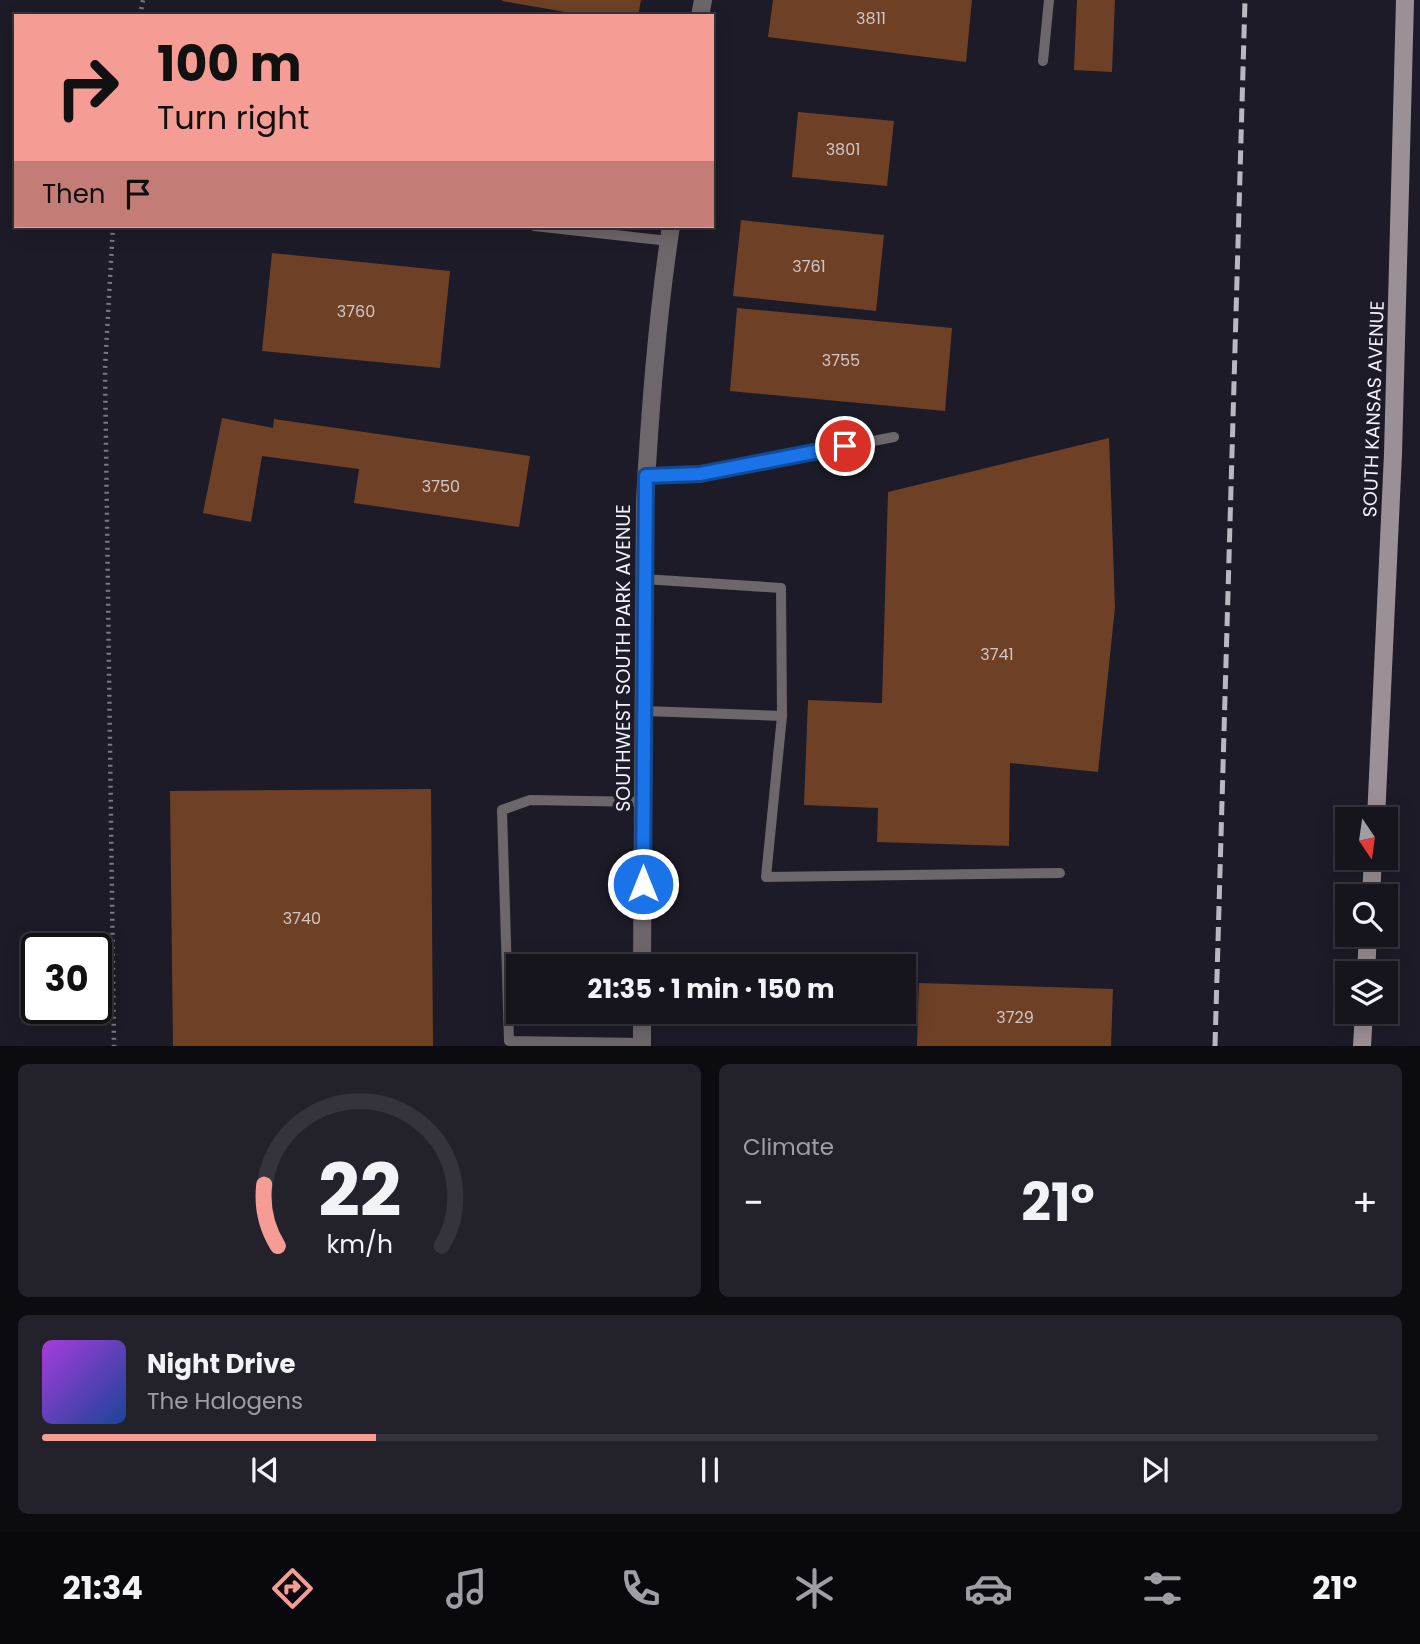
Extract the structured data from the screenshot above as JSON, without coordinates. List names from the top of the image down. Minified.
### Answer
{"streets":{"main road":["SOUTH KANSAS AVENUE"],"street":["SOUTHWEST SOUTH PARK AVENUE"]},"house_numbers":["3811","3801","3761","3760","3755","3750","3741","3740","3729"],"north":"bottom","page":{"turn":["100 m","Turn right"],"then":"Then","limit":"30","trip":"21:35 · 1 min · 150 m","tile":"Climate","heat":["−","21°","+"],"song":["Night Drive","The Halogens"],"tabs":["21:34","21°"],"gauge":["22","km/h"]}}
